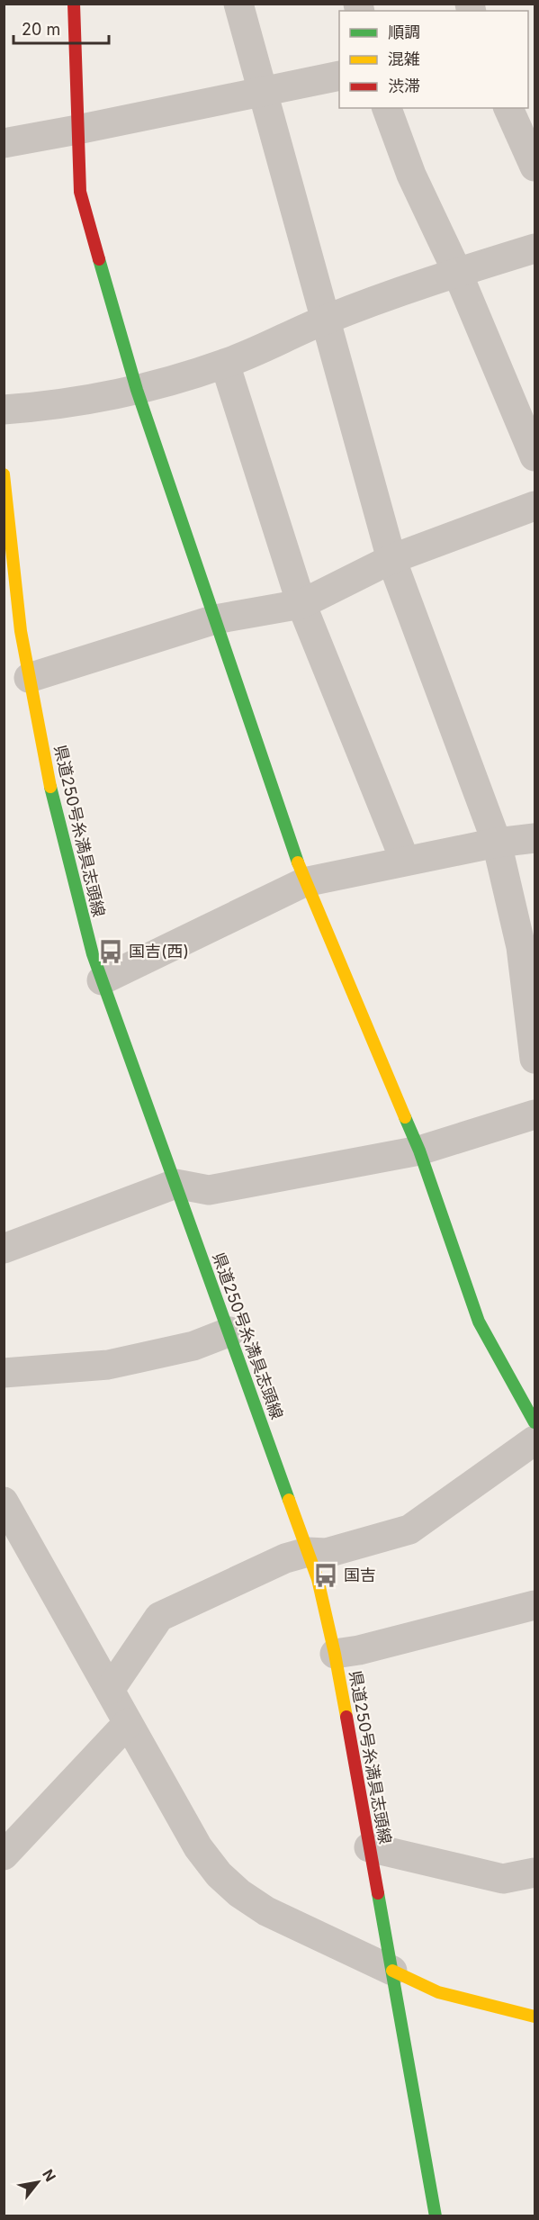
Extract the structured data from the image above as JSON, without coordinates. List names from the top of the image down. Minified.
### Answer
{"streets":{"main road":["県道250号糸満具志頭線"]},"places":{"bus stop":["国吉(西)","国吉"]},"legend":["順調","混雑","渋滞"],"scale_bar":"20 m","north":"top right"}
